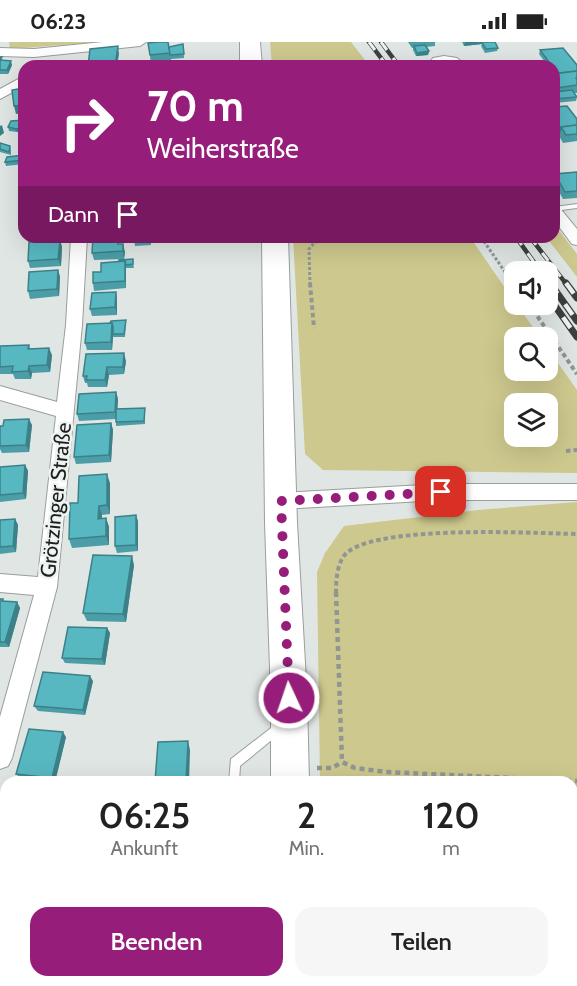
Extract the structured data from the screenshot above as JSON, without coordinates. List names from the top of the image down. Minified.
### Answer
{"streets":{"street":["Grötzinger Straße"]},"page":{"status":"06:23","turn":["70 m","Weiherstraße"],"then":"Dann","eta":["06:25","Ankunft","2","Min.","120","m"],"buttons":["Beenden","Teilen"]}}
